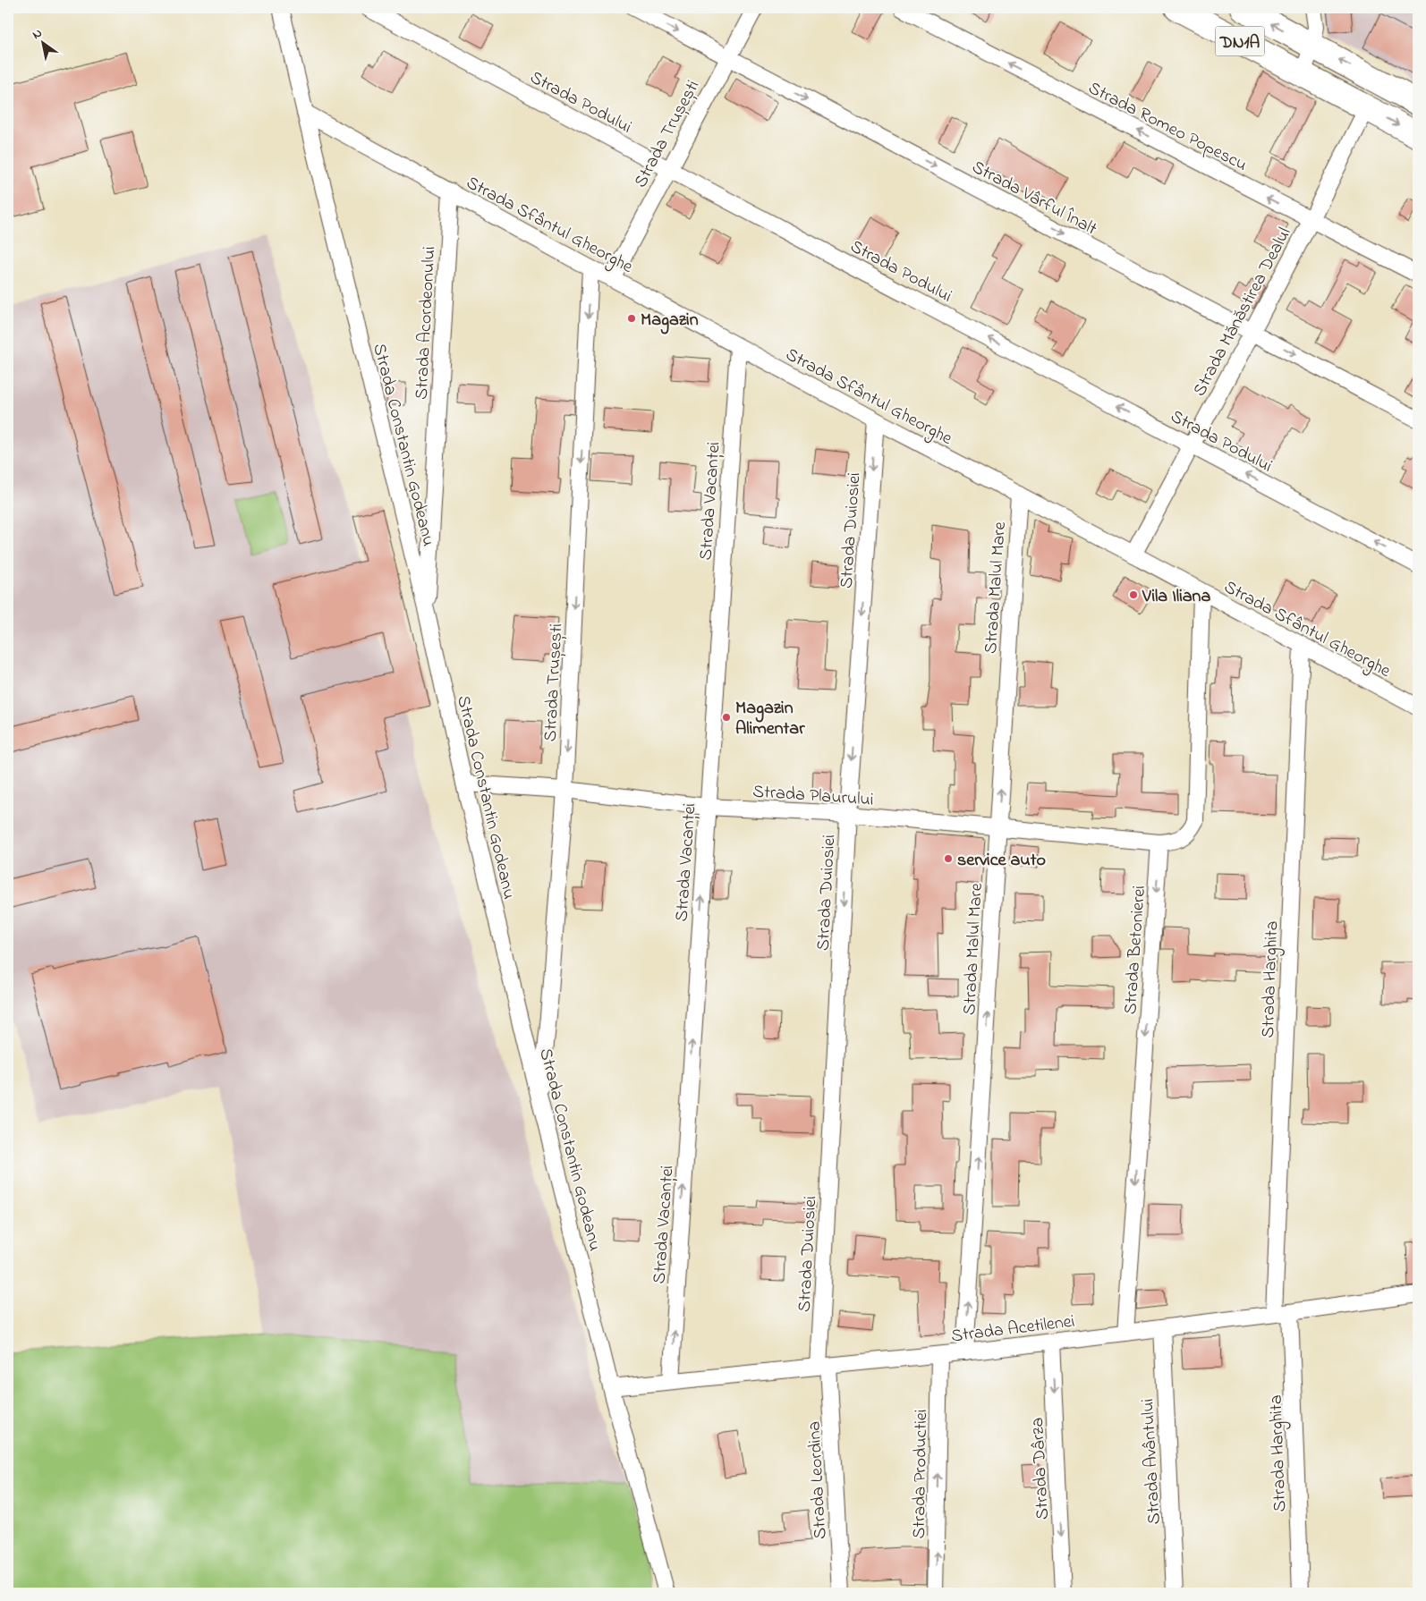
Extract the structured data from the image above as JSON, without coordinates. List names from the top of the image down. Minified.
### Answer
{"streets":{"main road":["DN1A"],"street":["Strada Podului","Strada Romeo Popescu","Strada Trușești","Strada Vârful Înalt","Strada Sfântul Gheorghe","Strada Mănăstirea Dealul","Strada Acordeonului","Strada Constantin Godeanu","Strada Vacanței","Strada Duiosiei","Strada Malul Mare","Strada Plaurului","Strada Betonierei","Strada Harghita","Strada Acetilenei","Strada Avântului","Strada Dârza","Strada Productiei","Strada Leordina"]},"crossings":[["DN1A","Strada Mănăstirea Dealul"],["Strada Podului","Strada Trușești"],["Strada Podului","Strada Mănăstirea Dealul"],["Strada Romeo Popescu","Strada Mănăstirea Dealul"],["Strada Trușești","Strada Vârful Înalt"],["Strada Trușești","Strada Sfântul Gheorghe"],["Strada Trușești","Strada Constantin Godeanu"],["Strada Trușești","Strada Plaurului"],["Strada Vârful Înalt","Strada Mănăstirea Dealul"],["Strada Sfântul Gheorghe","Strada Mănăstirea Dealul"],["Strada Sfântul Gheorghe","Strada Acordeonului"],["Strada Sfântul Gheorghe","Strada Constantin Godeanu"],["Strada Sfântul Gheorghe","Strada Vacanței"],["Strada Sfântul Gheorghe","Strada Duiosiei"],["Strada Sfântul Gheorghe","Strada Malul Mare"],["Strada Sfântul Gheorghe","Strada Harghita"],["Strada Acordeonului","Strada Constantin Godeanu"],["Strada Constantin Godeanu","Strada Plaurului"],["Strada Constantin Godeanu","Strada Acetilenei"],["Strada Vacanței","Strada Plaurului"],["Strada Vacanței","Strada Acetilenei"],["Strada Duiosiei","Strada Plaurului"],["Strada Duiosiei","Strada Acetilenei"],["Strada Duiosiei","Strada Leordina"],["Strada Malul Mare","Strada Plaurului"],["Strada Malul Mare","Strada Acetilenei"],["Strada Plaurului","Strada Betonierei"],["Strada Betonierei","Strada Acetilenei"],["Strada Harghita","Strada Acetilenei"],["Strada Acetilenei","Strada Avântului"],["Strada Acetilenei","Strada Dârza"],["Strada Acetilenei","Strada Productiei"],["Strada Acetilenei","Strada Leordina"]],"one_way":["Strada Podului","Strada Romeo Popescu","Strada Trușești","Strada Vârful Înalt","Strada Vacanței","Strada Duiosiei","Strada Malul Mare","Strada Betonierei","Strada Dârza","Strada Productiei"],"places":["Magazin","Vila Iliana","Magazin Alimentar","service auto"],"north":"top left"}
